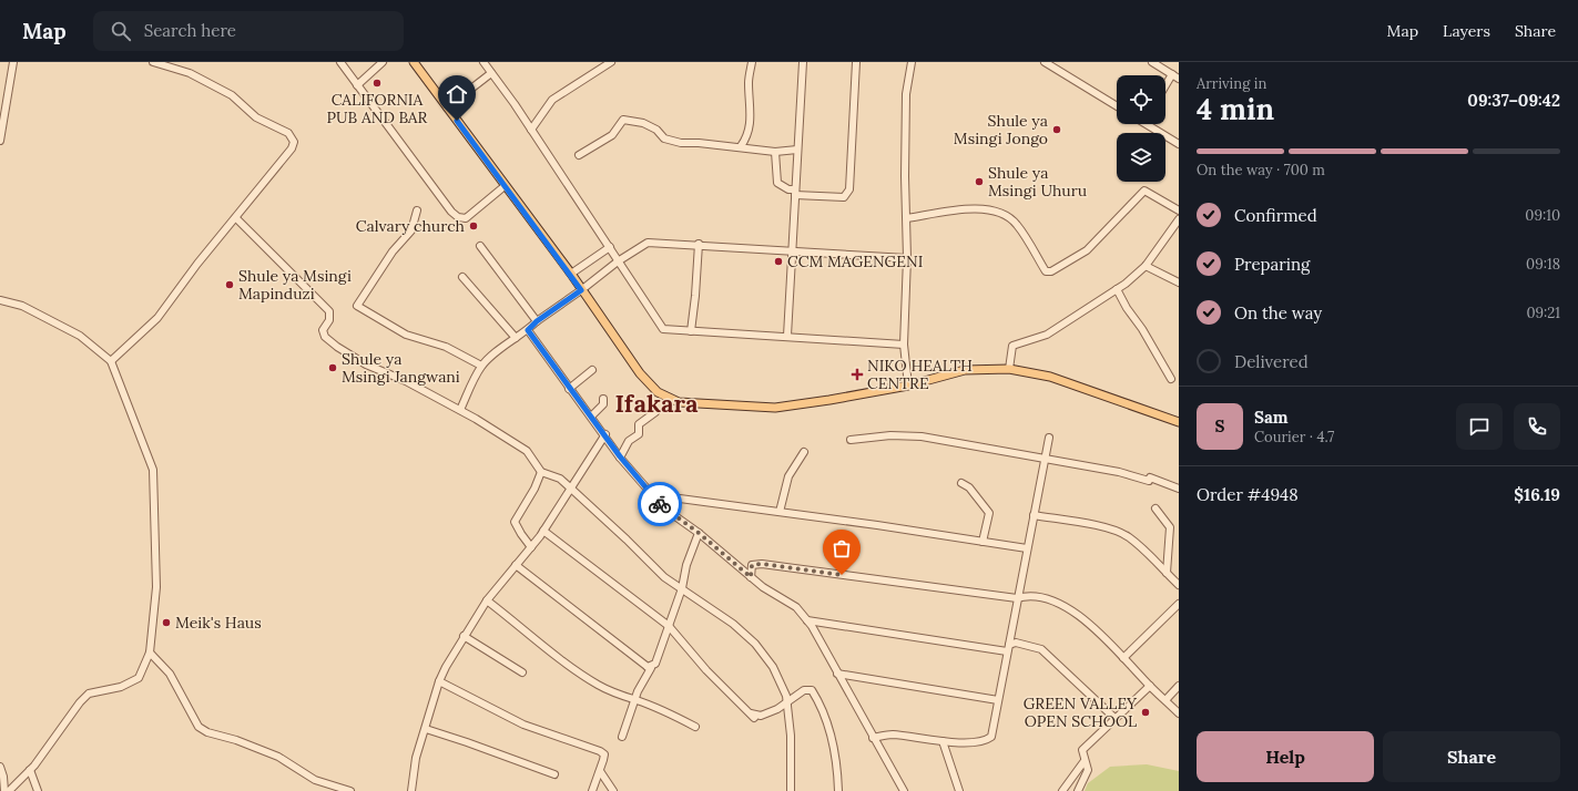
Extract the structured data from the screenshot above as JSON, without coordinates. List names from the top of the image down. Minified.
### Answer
{"districts":["Ifakara"],"places":{"other":["CALIFORNIA PUB AND BAR","Shule ya Msingi Jongo","Shule ya Msingi Uhuru","Calvary church","CCM MAGENGENI","Shule ya Msingi Mapinduzi","Shule ya Msingi Jangwani","Meik's Haus","GREEN VALLEY OPEN SCHOOL"],"health":["NIKO HEALTH CENTRE"]},"page":{"header":"Map","search":"Search here","nav":["Map","Layers","Share"],"heading":["4 min","Arriving in","09:37–09:42"],"panel":["Sam","Courier · 4.7","Order #4948","$16.19"],"bar":"On the way · 700 m","list":[["Confirmed","09:10"],["Preparing","09:18"],["On the way","09:21"],"Delivered"],"round":"S","buttons":["Help","Share"]}}
